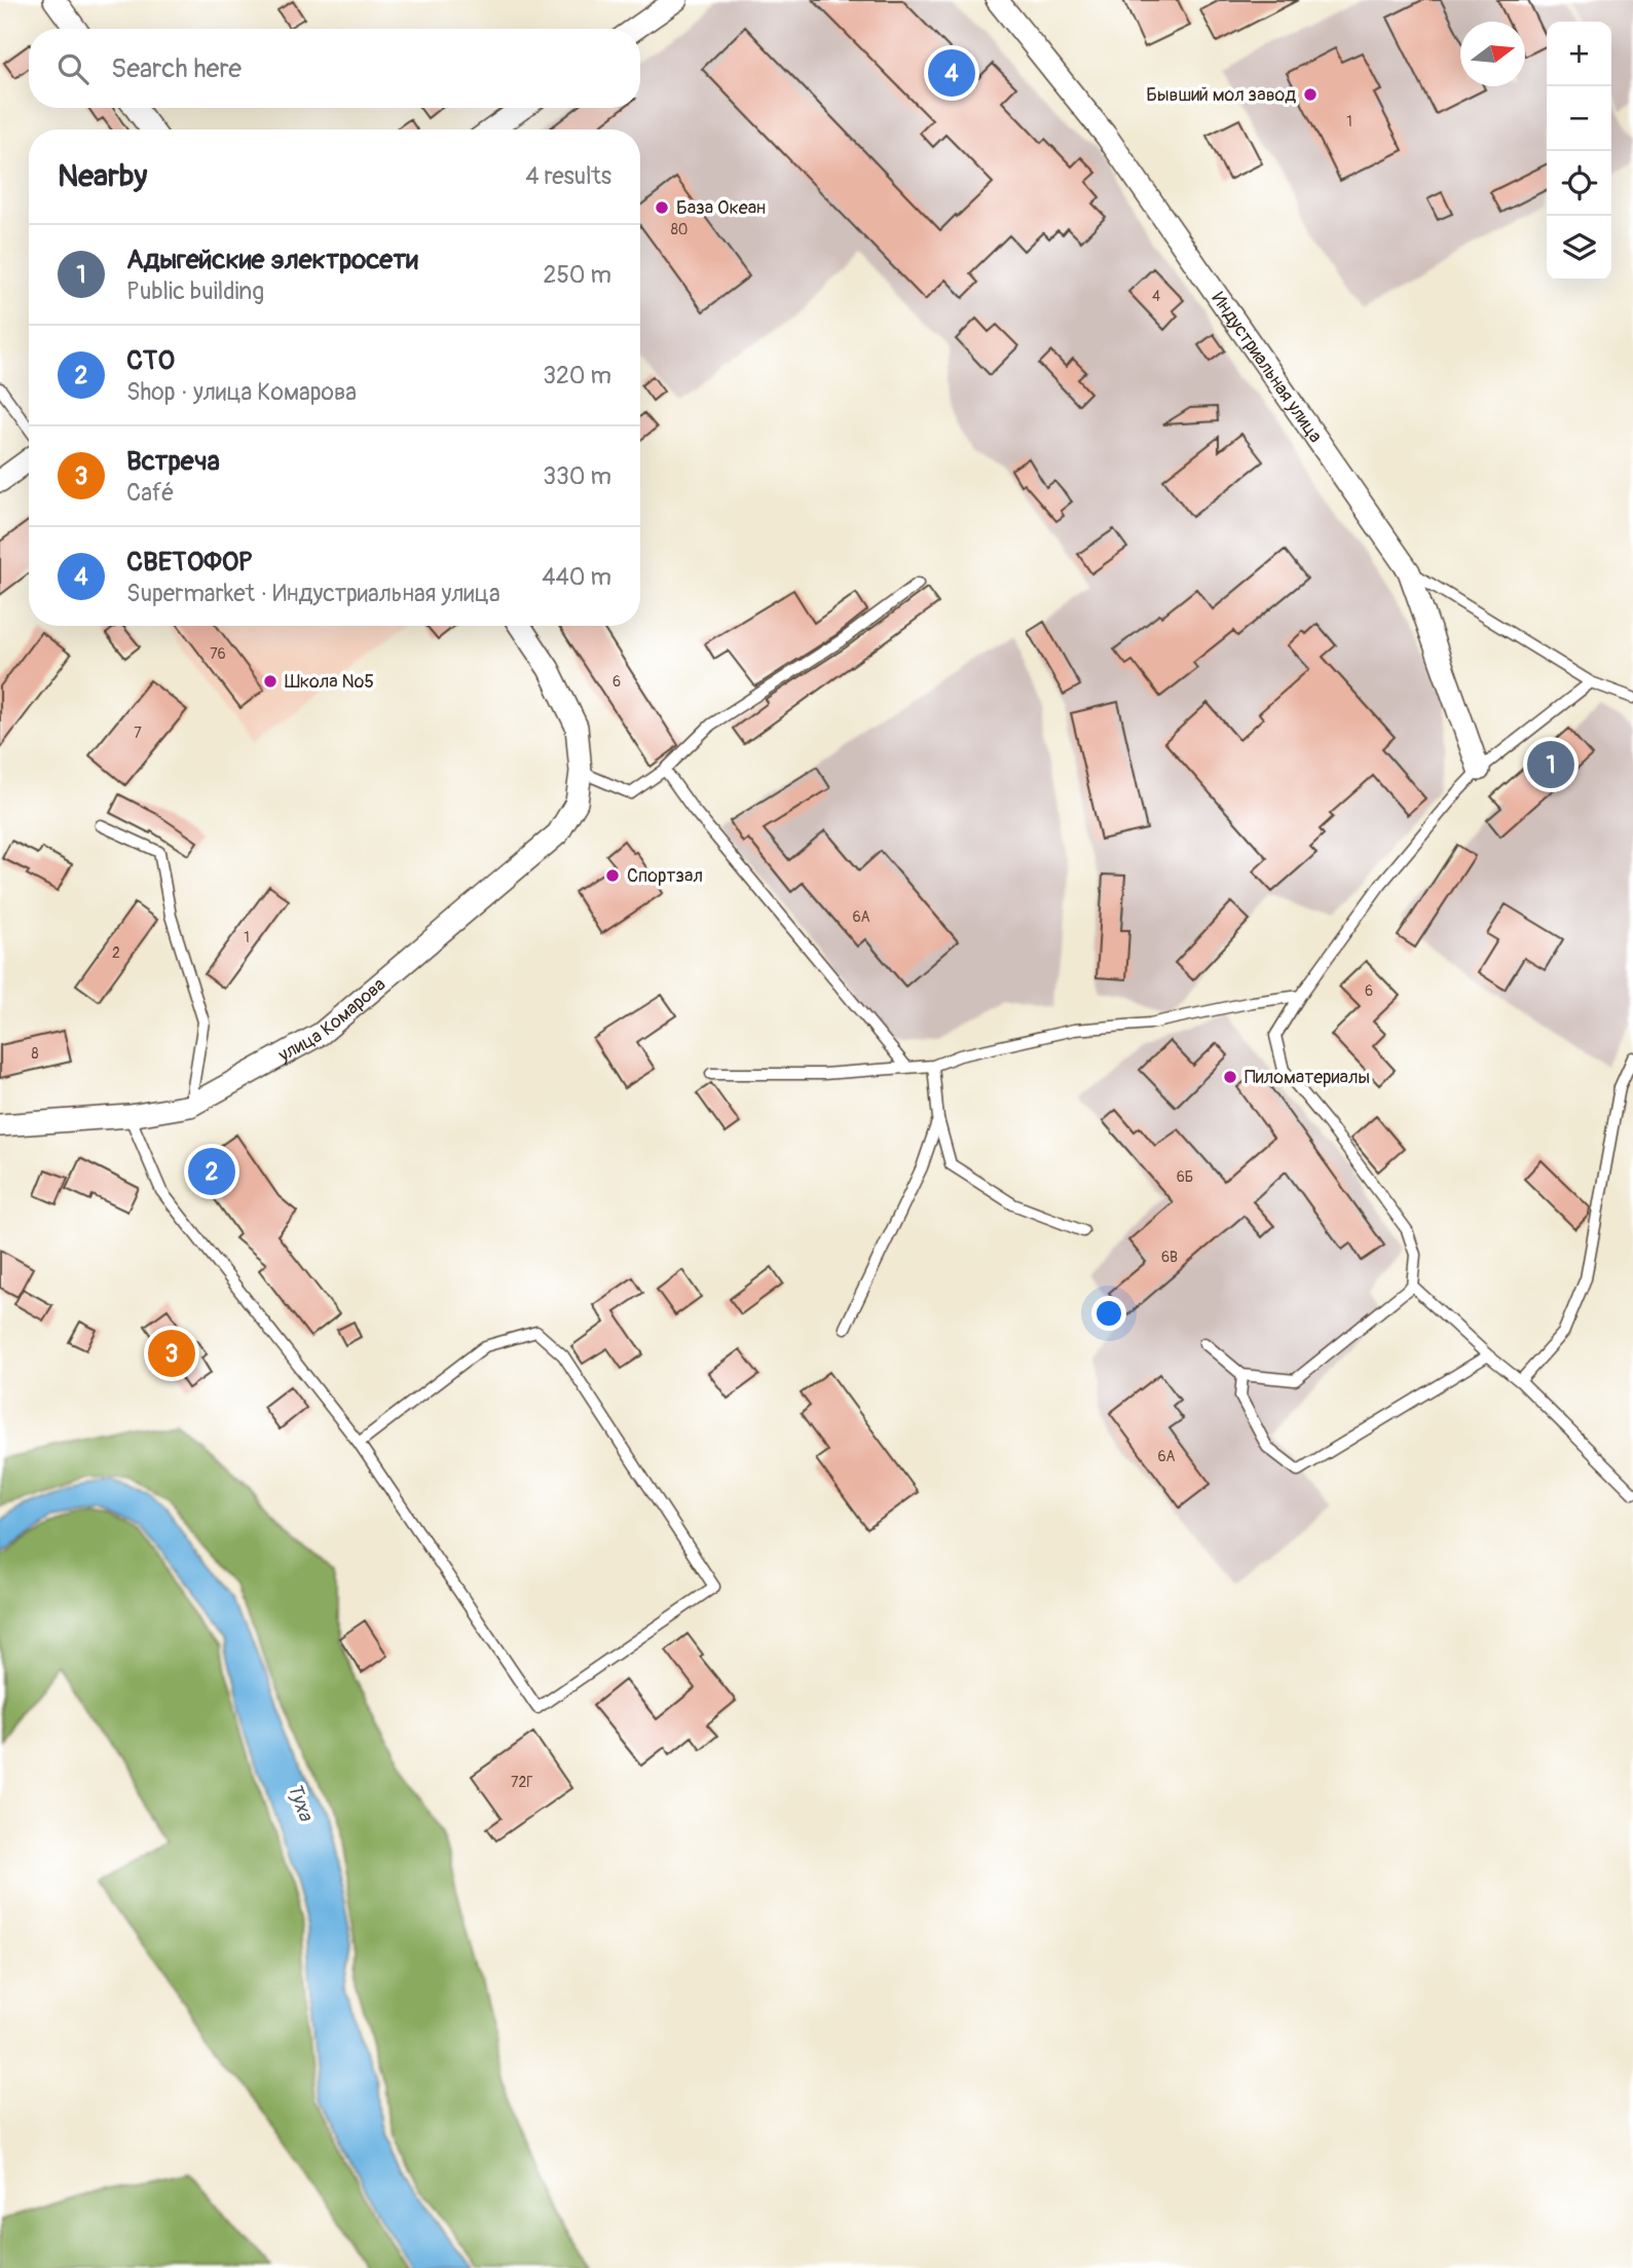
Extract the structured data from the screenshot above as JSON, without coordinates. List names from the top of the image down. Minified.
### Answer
{"streets":{"street":["Индустриальная улица","улица Комарова"]},"water":["Туха"],"places":["Бывший мол завод","База Океан","Школа №5","Спортзал","Пиломатериалы"],"house_numbers":["1","80","4","76","6","7","6А","1","2","6","8","6Б","6В","6А","72Г"],"north":"right","page":{"map_buttons":["+","−"],"search":"Search here","pins":["4","1","2","3"],"heading":["Nearby","4 results"],"list":[{"mark":"1","name":"Адыгейские электросети","note":"Public building","value":"250 m"},{"mark":"2","name":"СТО","note":"Shop · улица Комарова","value":"320 m"},{"mark":"3","name":"Встреча","note":"Café","value":"330 m"},{"mark":"4","name":"СВЕТОФОР","note":"Supermarket · Индустриальная улица","value":"440 m"}]}}
